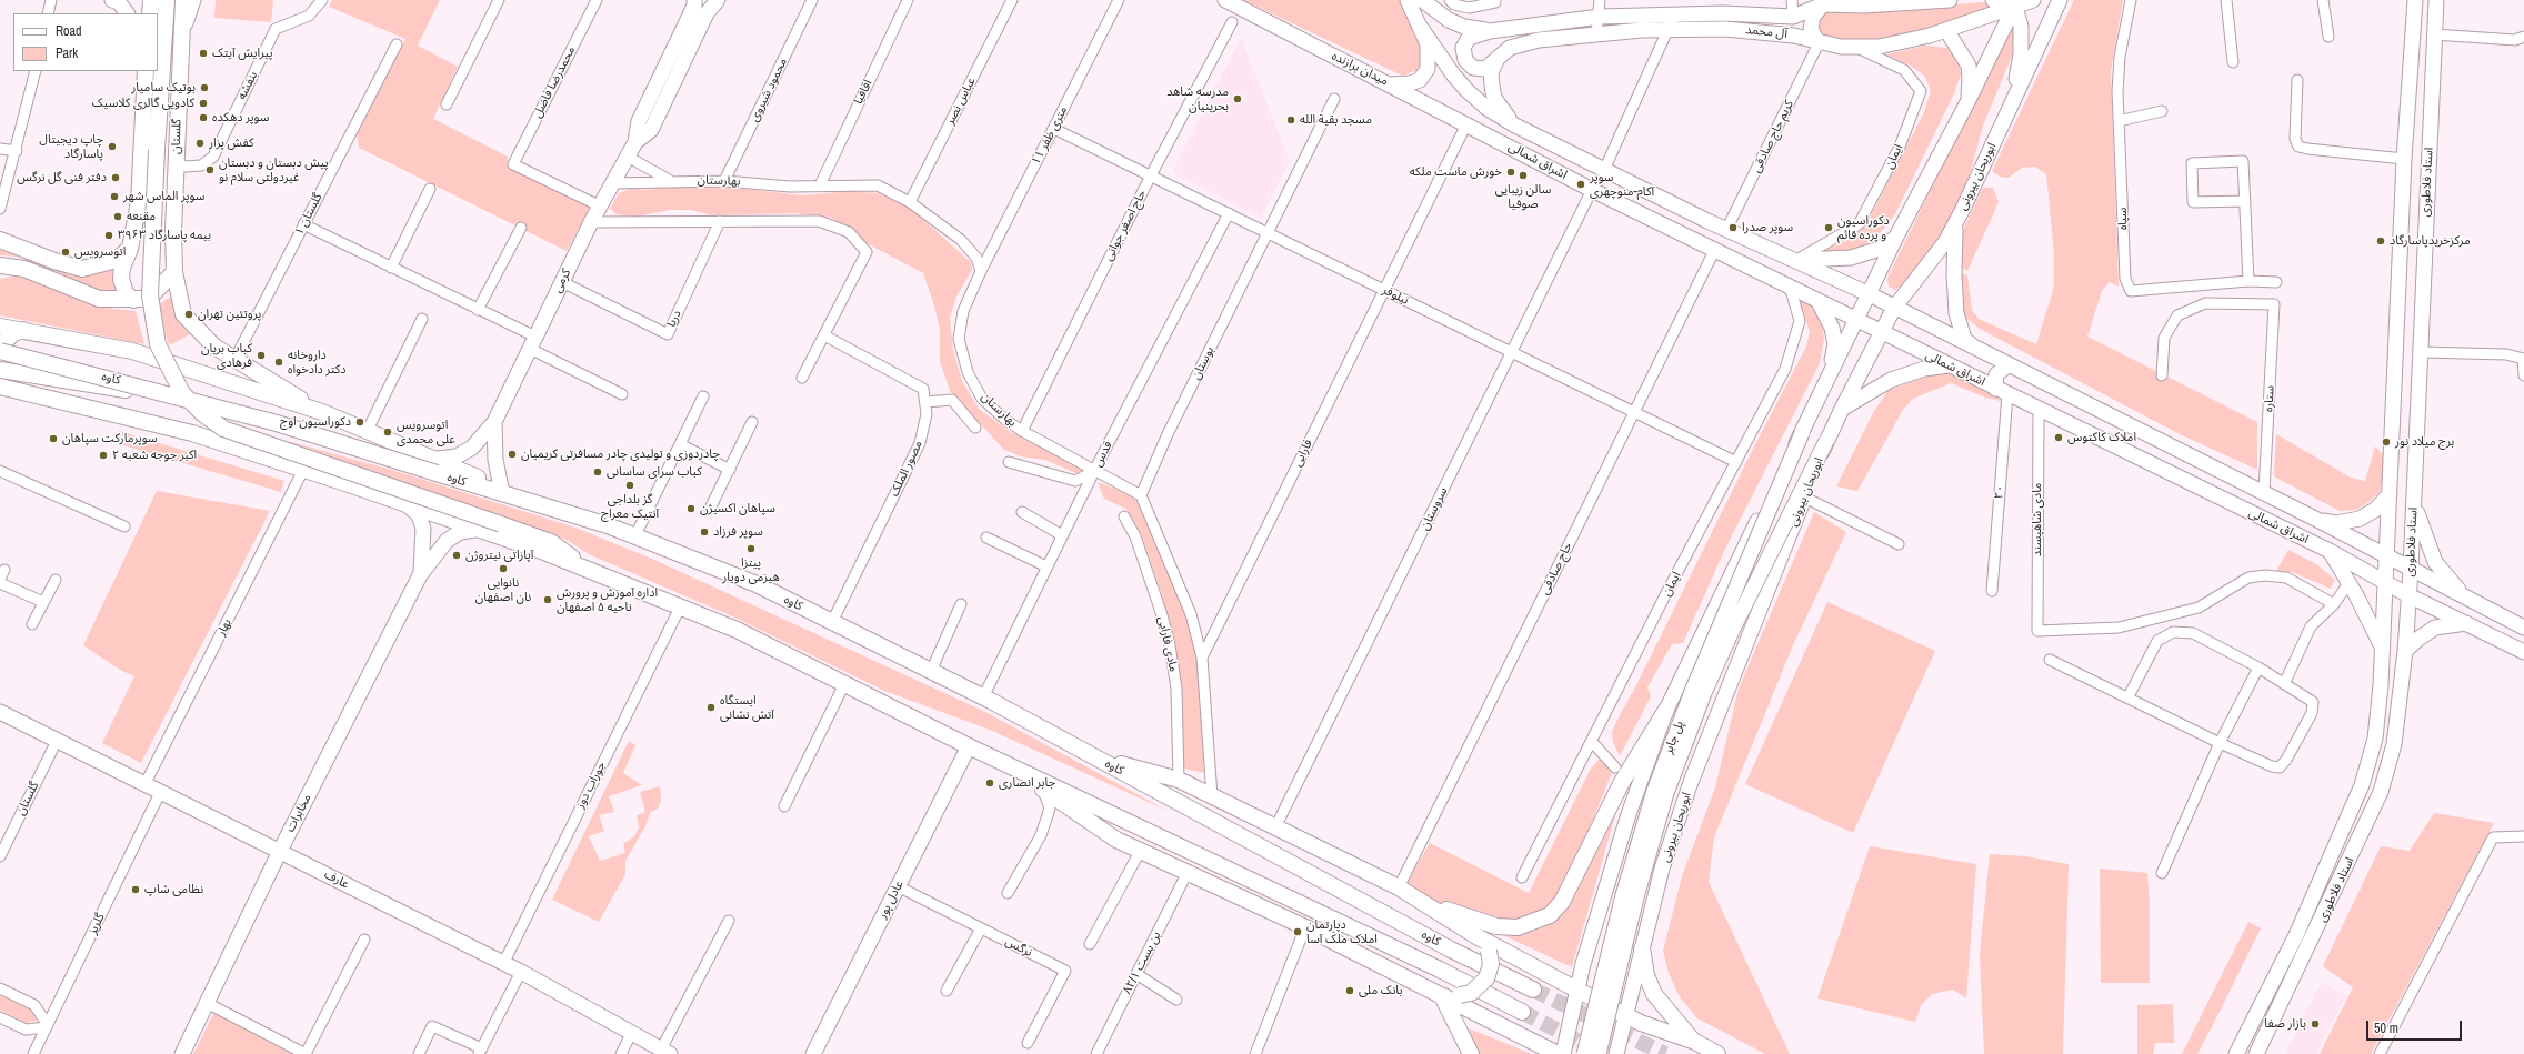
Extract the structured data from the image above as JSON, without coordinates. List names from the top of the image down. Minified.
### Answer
{"streets":{"main road":["آل محمد","میدان برازنده","گلستان","اشراق شمالی","ابوریحان بیرونی","استاد فلاطوری","کرمی","کاوه","پل جابر","مخابرات","عارف","عادل پور"],"street":["محمدرضا فاضل","بنفشه","محمود شیروی","اقاقیا","عباس نصر","۱۱ متری ظفر","کریم حاج صادقی","ایمان","بهارستان","گلستان ۱","سپاه","حاج اصغر جوانی","نیلوفر","دریا","بوستان","ستاره","فارابی","قدس","مصور الملک","۲۰","سروستان","مادی شاهپسند","حاج صادقی","بهار","مادی فارابی","جوراب دوز","گلریز","نرگس","بن بست ۸۲/۱"]},"crossings":[["آل محمد","کریم حاج صادقی"],["آل محمد","ایمان"],["میدان برازنده","اشراق شمالی"],["محمدرضا فاضل","کرمی"],["بنفشه","گلستان"],["محمود شیروی","بهارستان"],["اقاقیا","بهارستان"],["عباس نصر","بهارستان"],["۱۱ متری ظفر","بهارستان"],["۱۱ متری ظفر","نیلوفر"],["گلستان","گلستان ۱"],["گلستان","عارف"],["کریم حاج صادقی","اشراق شمالی"],["ایمان","اشراق شمالی"],["ایمان","نیلوفر"],["اشراق شمالی","ابوریحان بیرونی"],["اشراق شمالی","استاد فلاطوری"],["اشراق شمالی","ستاره"],["اشراق شمالی","فارابی"],["اشراق شمالی","۲۰"],["اشراق شمالی","سروستان"],["اشراق شمالی","مادی شاهپسند"],["اشراق شمالی","حاج صادقی"],["ابوریحان بیرونی","پل جابر"],["بهارستان","حاج اصغر جوانی"],["بهارستان","کرمی"],["بهارستان","بوستان"],["بهارستان","قدس"],["حاج اصغر جوانی","نیلوفر"],["کرمی","دریا"],["کرمی","کاوه"],["نیلوفر","بوستان"],["نیلوفر","فارابی"],["نیلوفر","قدس"],["نیلوفر","سروستان"],["نیلوفر","حاج صادقی"],["کاوه","قدس"],["کاوه","مصور الملک"],["کاوه","بهار"],["کاوه","جوراب دوز"],["کاوه","عادل پور"],["بهار","عارف"],["جوراب دوز","عارف"],["مخابرات","عارف"],["عارف","گلریز"],["عادل پور","نرگس"]],"places":["پیرایش آیتک","بوتیک سامیار","مدرسه شاهد بحرینیان","کادویی گالری کلاسیک","سوپر دهکده","مسجد بقیة الله","کفش پزار","چاپ دیجیتال پاسارگاد","پیش دبستان و دبستان غیردولتی سلام نو","خورش ماست ملکه","سالن زیبایی صوفیا","دفتر فنی گل نرگس","سوپر آکام-منوچهری","سوپر الماس شهر","مقنعه","سوپر صدرا","دکوراسیون و پرده قائم","بیمه پاسارگاد ۳۹۶۳","مرکزخریدپاسارگاد","اتوسرویس","پروتئین تهران","کباب بریان فرهادی","داروخانه دکتر دادخواه","دکوراسیون اوج","اتوسرویس علی محمدی","املاک کاکتوس","سوپرمارکت سپاهان","برج میلاد نور","چادردوزی و تولیدی چادر مسافرتی کریمیان","اکبر جوجه شعبه ۲","کباب سرای ساسانی","گز بلداجی آنتیک معراج","سپاهان اکسیژن","سوپر فرزاد","پیتزا هیزمی دویار","آپاراتی نیتروژن","نانوایی نان اصفهان","اداره آموزش و پرورش ناحیه ۵ اصفهان","ایستگاه آتش نشانی","جابر انصاری","نظامی شاپ","دپارتمان املاک ملک آسا","بانک ملی","بازار صفا"],"legend":["Road","Park"],"scale_bar":"50 m"}
